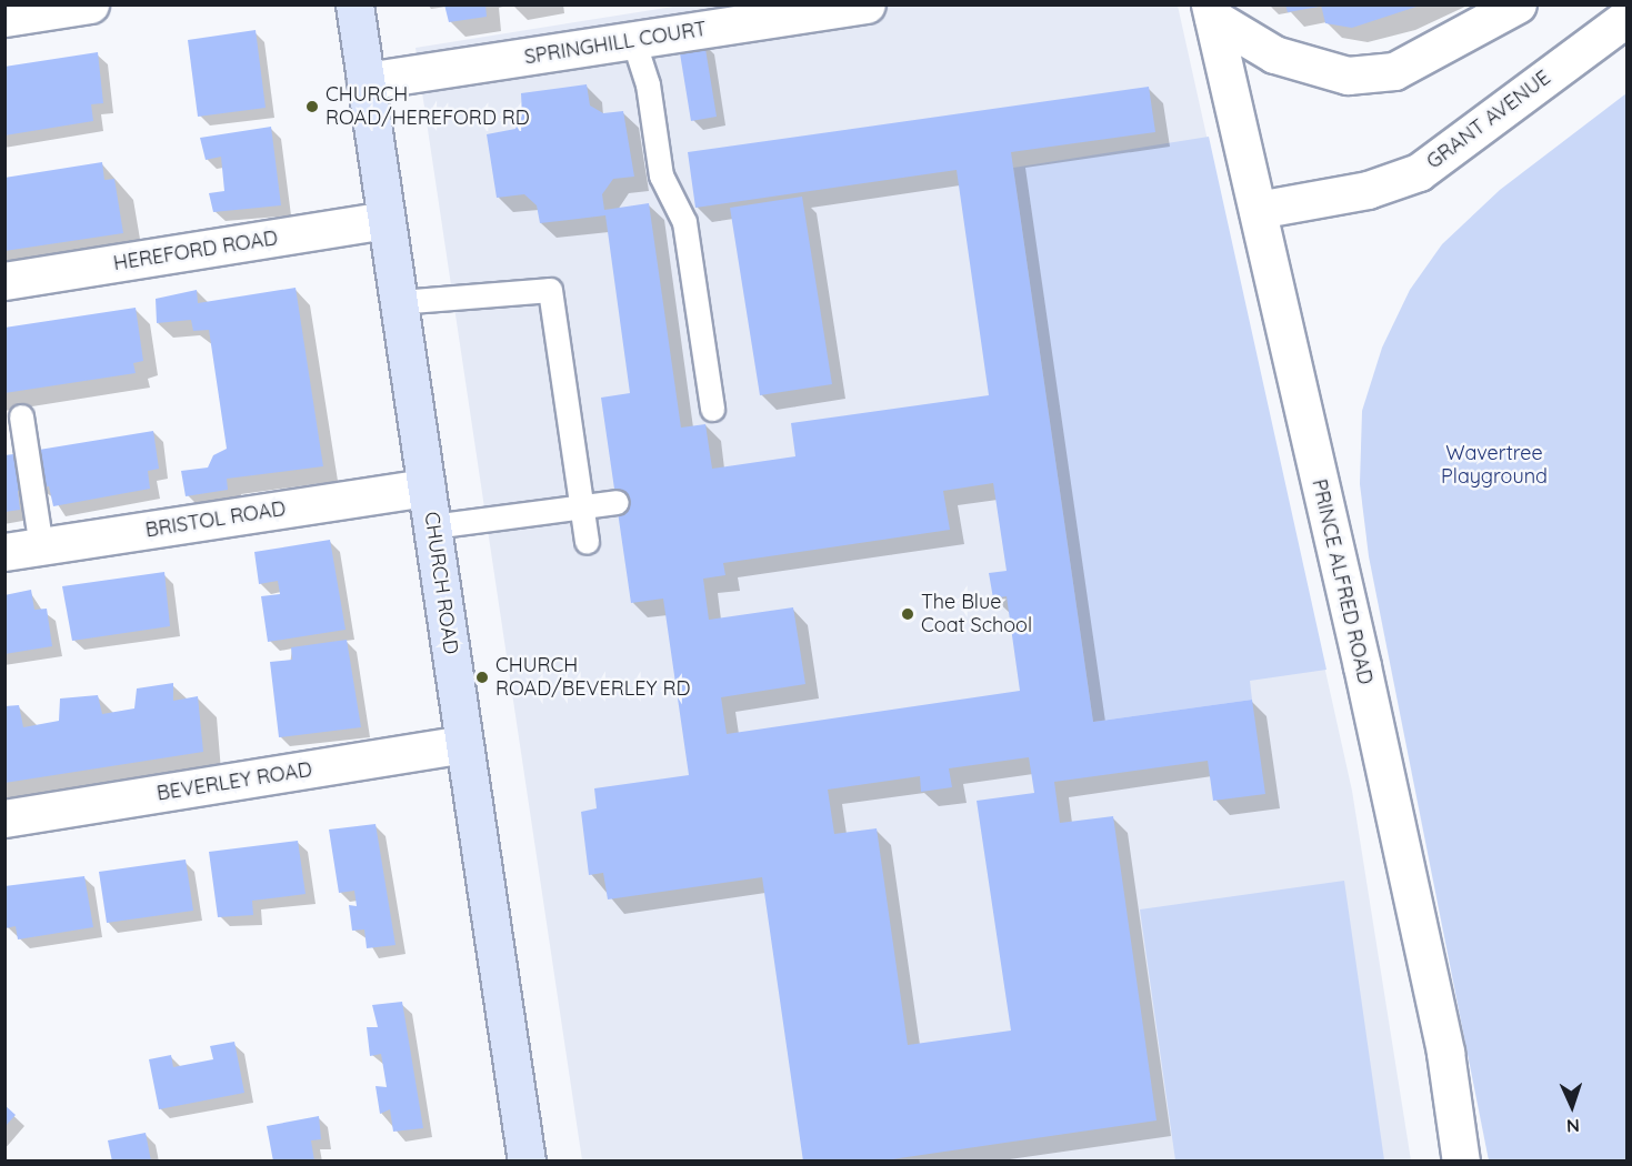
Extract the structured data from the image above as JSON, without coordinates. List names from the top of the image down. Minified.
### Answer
{"streets":{"street":["SPRINGHILL COURT","GRANT AVENUE","HEREFORD ROAD","BRISTOL ROAD","PRINCE ALFRED ROAD","CHURCH ROAD","BEVERLEY ROAD"]},"crossings":[["SPRINGHILL COURT","CHURCH ROAD"],["GRANT AVENUE","PRINCE ALFRED ROAD"],["HEREFORD ROAD","CHURCH ROAD"],["BRISTOL ROAD","CHURCH ROAD"],["CHURCH ROAD","BEVERLEY ROAD"]],"parks":["Wavertree Playground"],"places":["CHURCH ROAD/HEREFORD RD","The Blue Coat School","CHURCH ROAD/BEVERLEY RD"],"north":"bottom"}
